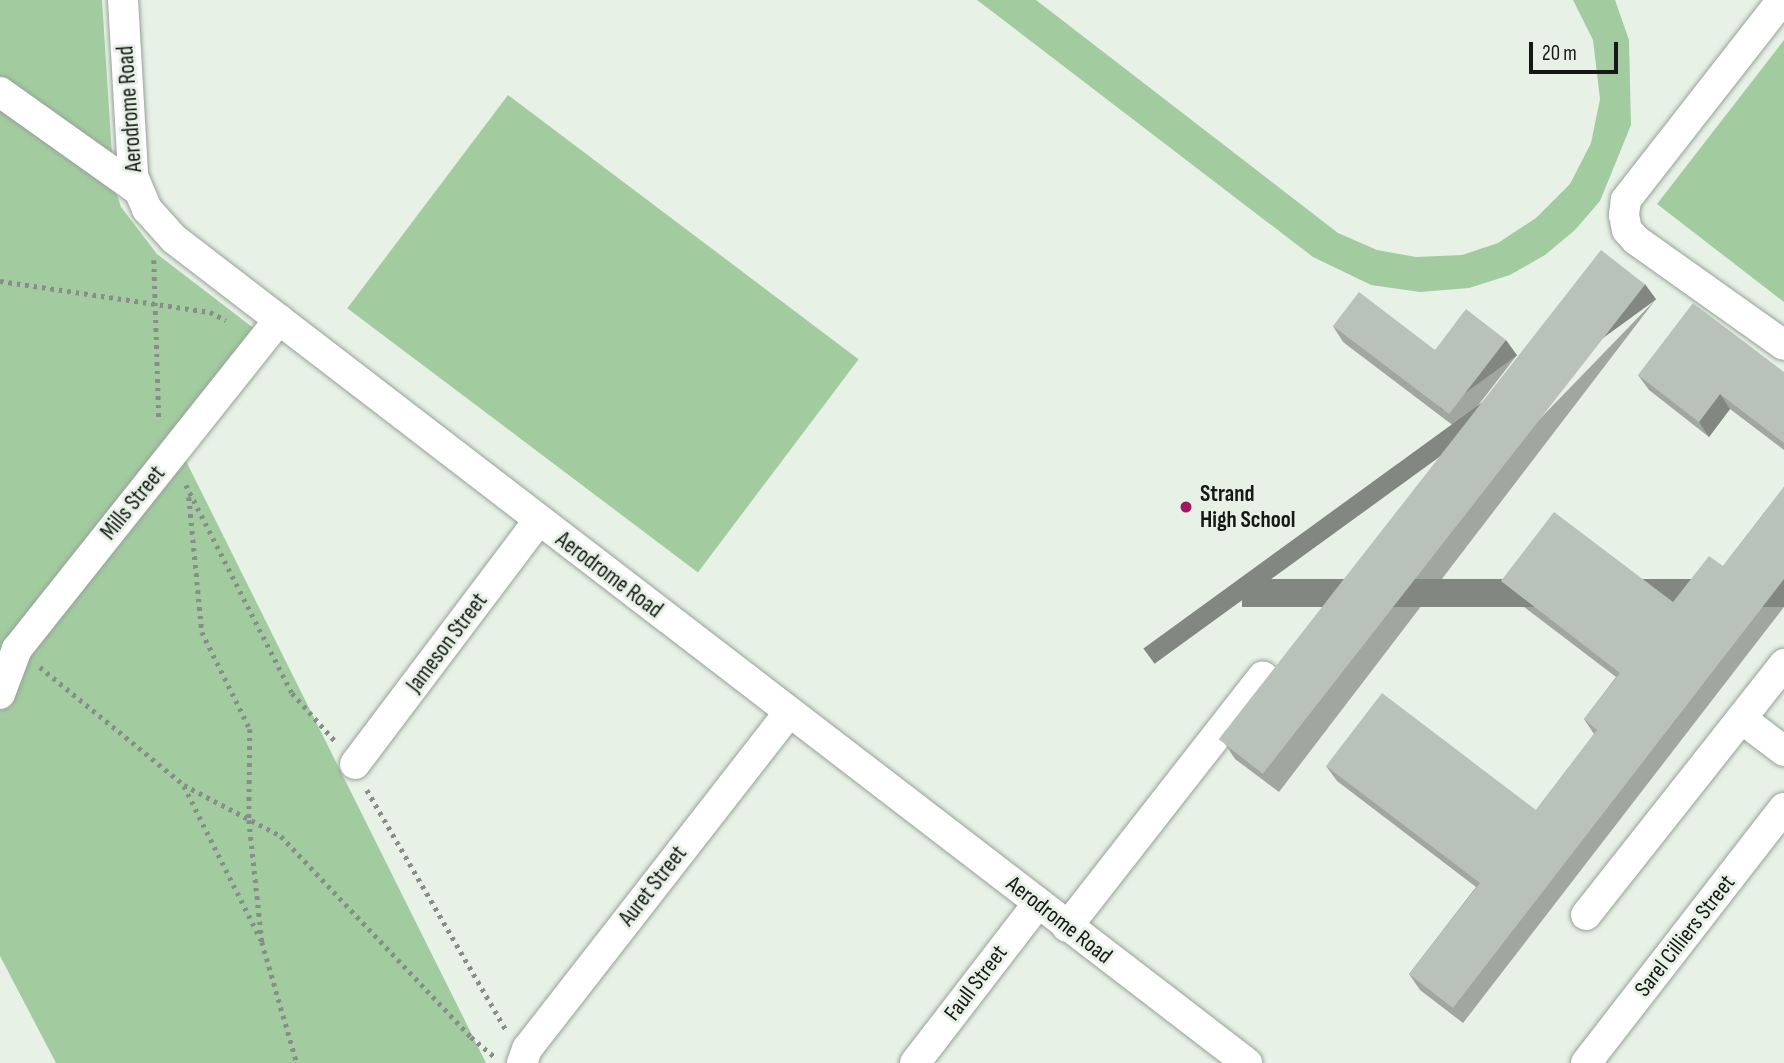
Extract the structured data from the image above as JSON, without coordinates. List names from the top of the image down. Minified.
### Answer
{"streets":{"street":["Aerodrome Road","Mills Street","Jameson Street","Auret Street","Sarel Cilliers Street","Faull Street"]},"crossings":[["Aerodrome Road","Mills Street"],["Aerodrome Road","Jameson Street"],["Aerodrome Road","Auret Street"],["Aerodrome Road","Faull Street"]],"places":["Strand High School"],"scale_bar":"20 m"}
